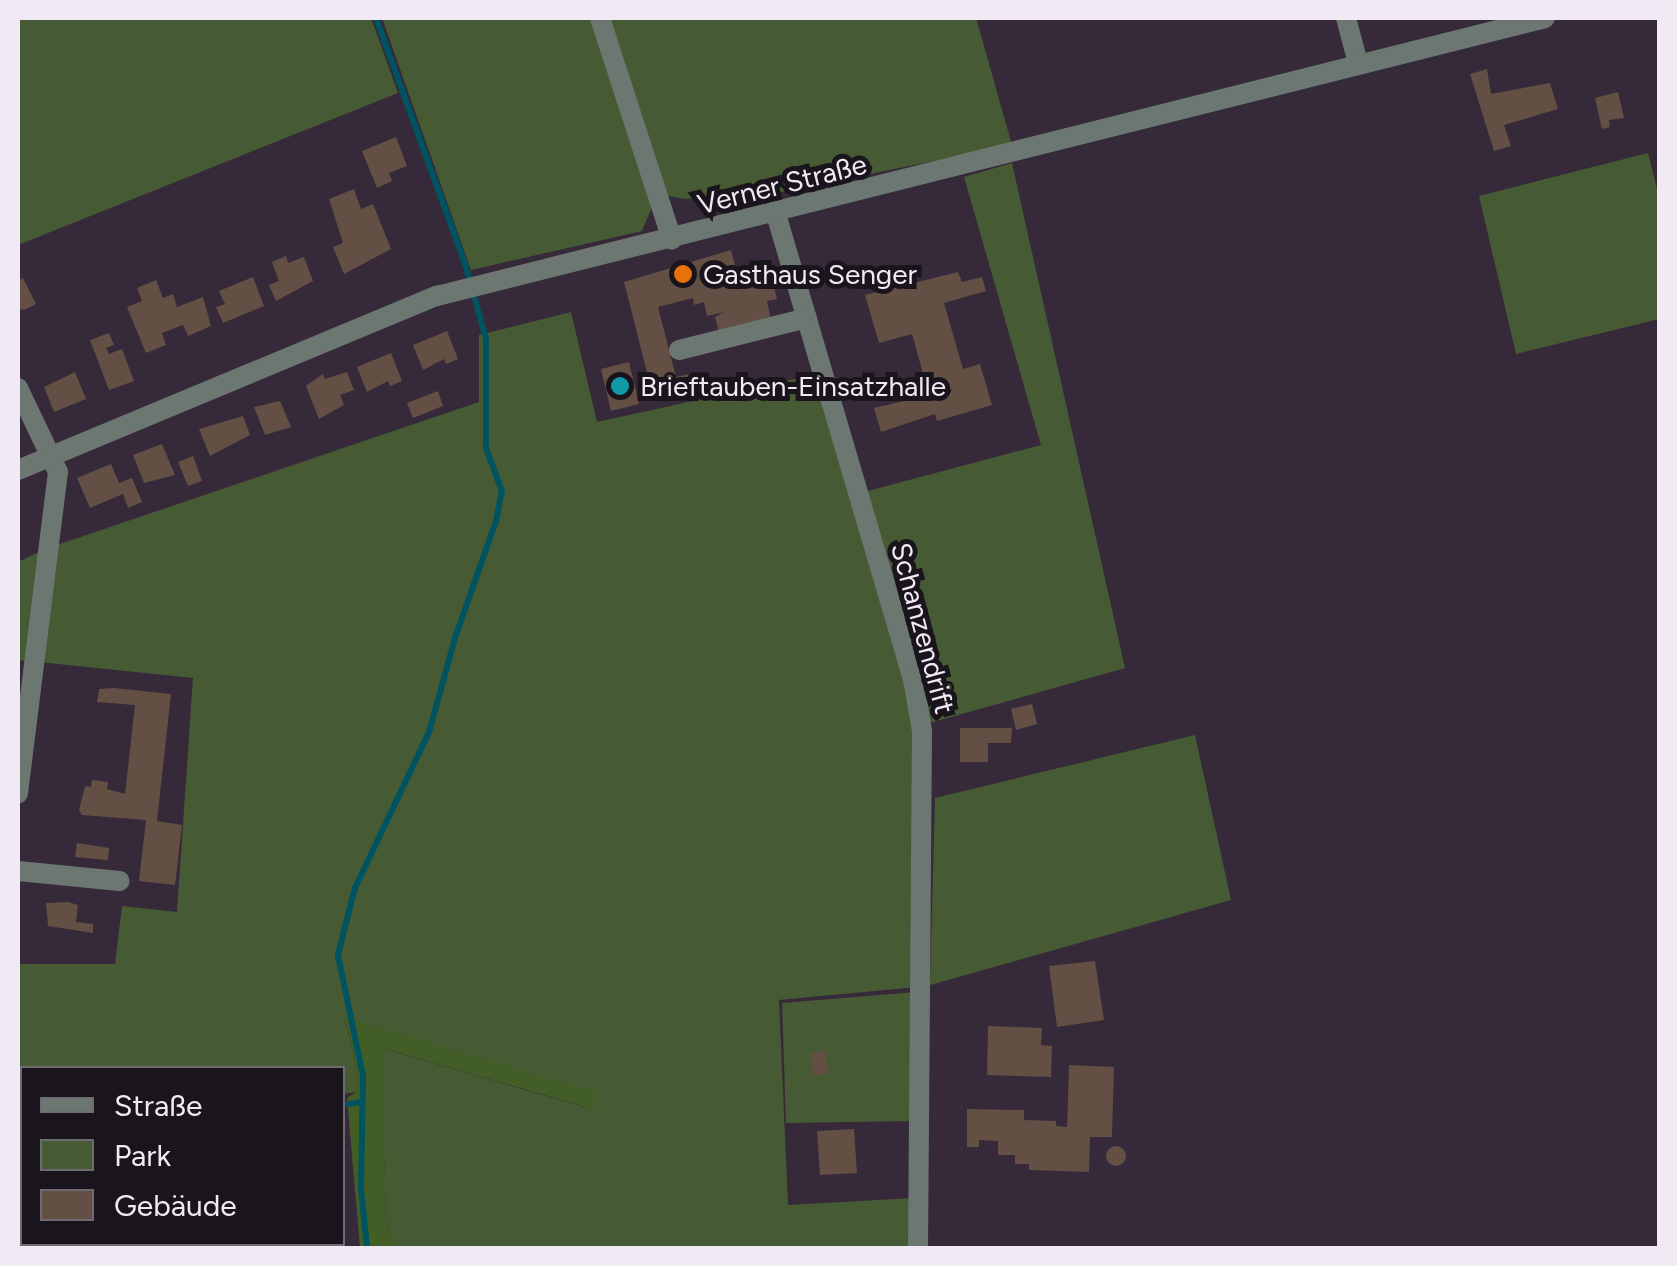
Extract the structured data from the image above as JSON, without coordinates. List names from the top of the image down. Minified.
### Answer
{"streets":{"street":["Verner Straße","Schanzendrift"]},"crossings":[["Verner Straße","Schanzendrift"]],"places":["Gasthaus Senger","Brieftauben-Einsatzhalle"],"legend":["Straße","Park","Gebäude"]}
